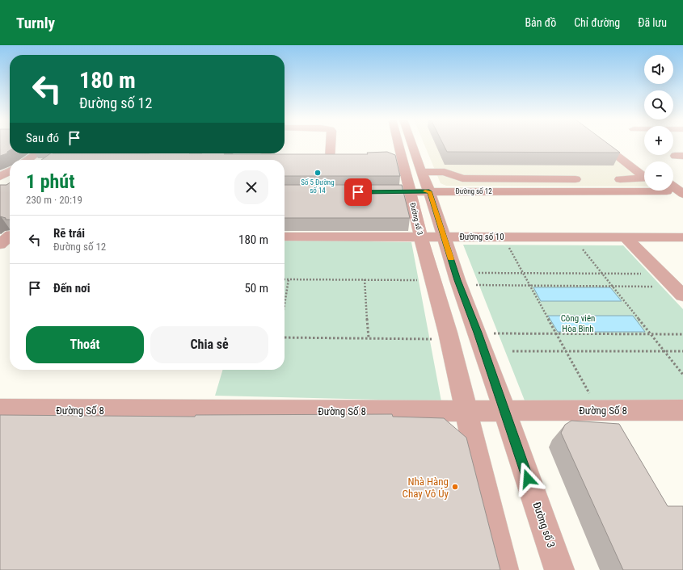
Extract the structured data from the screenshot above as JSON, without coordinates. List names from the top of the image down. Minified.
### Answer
{"streets":{"street":["Đường số 12","Đường số 3","Đường số 10","Đường Số 8"]},"crossings":[["Đường số 12","Đường số 3"],["Đường số 3","Đường số 10"],["Đường số 3","Đường Số 8"]],"parks":["Công viên Hòa Bình"],"places":["Số 5 Đường số 14","Nhà Hàng Chay Vô Úy"],"page":{"header":"Turnly","nav":["Bản đồ","Chỉ đường","Đã lưu"],"map_buttons":["+","−"],"turn":["180 m","Đường số 12"],"then":"Sau đó","heading":["1 phút","230 m · 20:19"],"list":[{"name":"Rẽ trái","note":"Đường số 12","value":"180 m"},{"name":"Đến nơi","value":"50 m"}],"buttons":["Thoát","Chia sẻ"]}}
